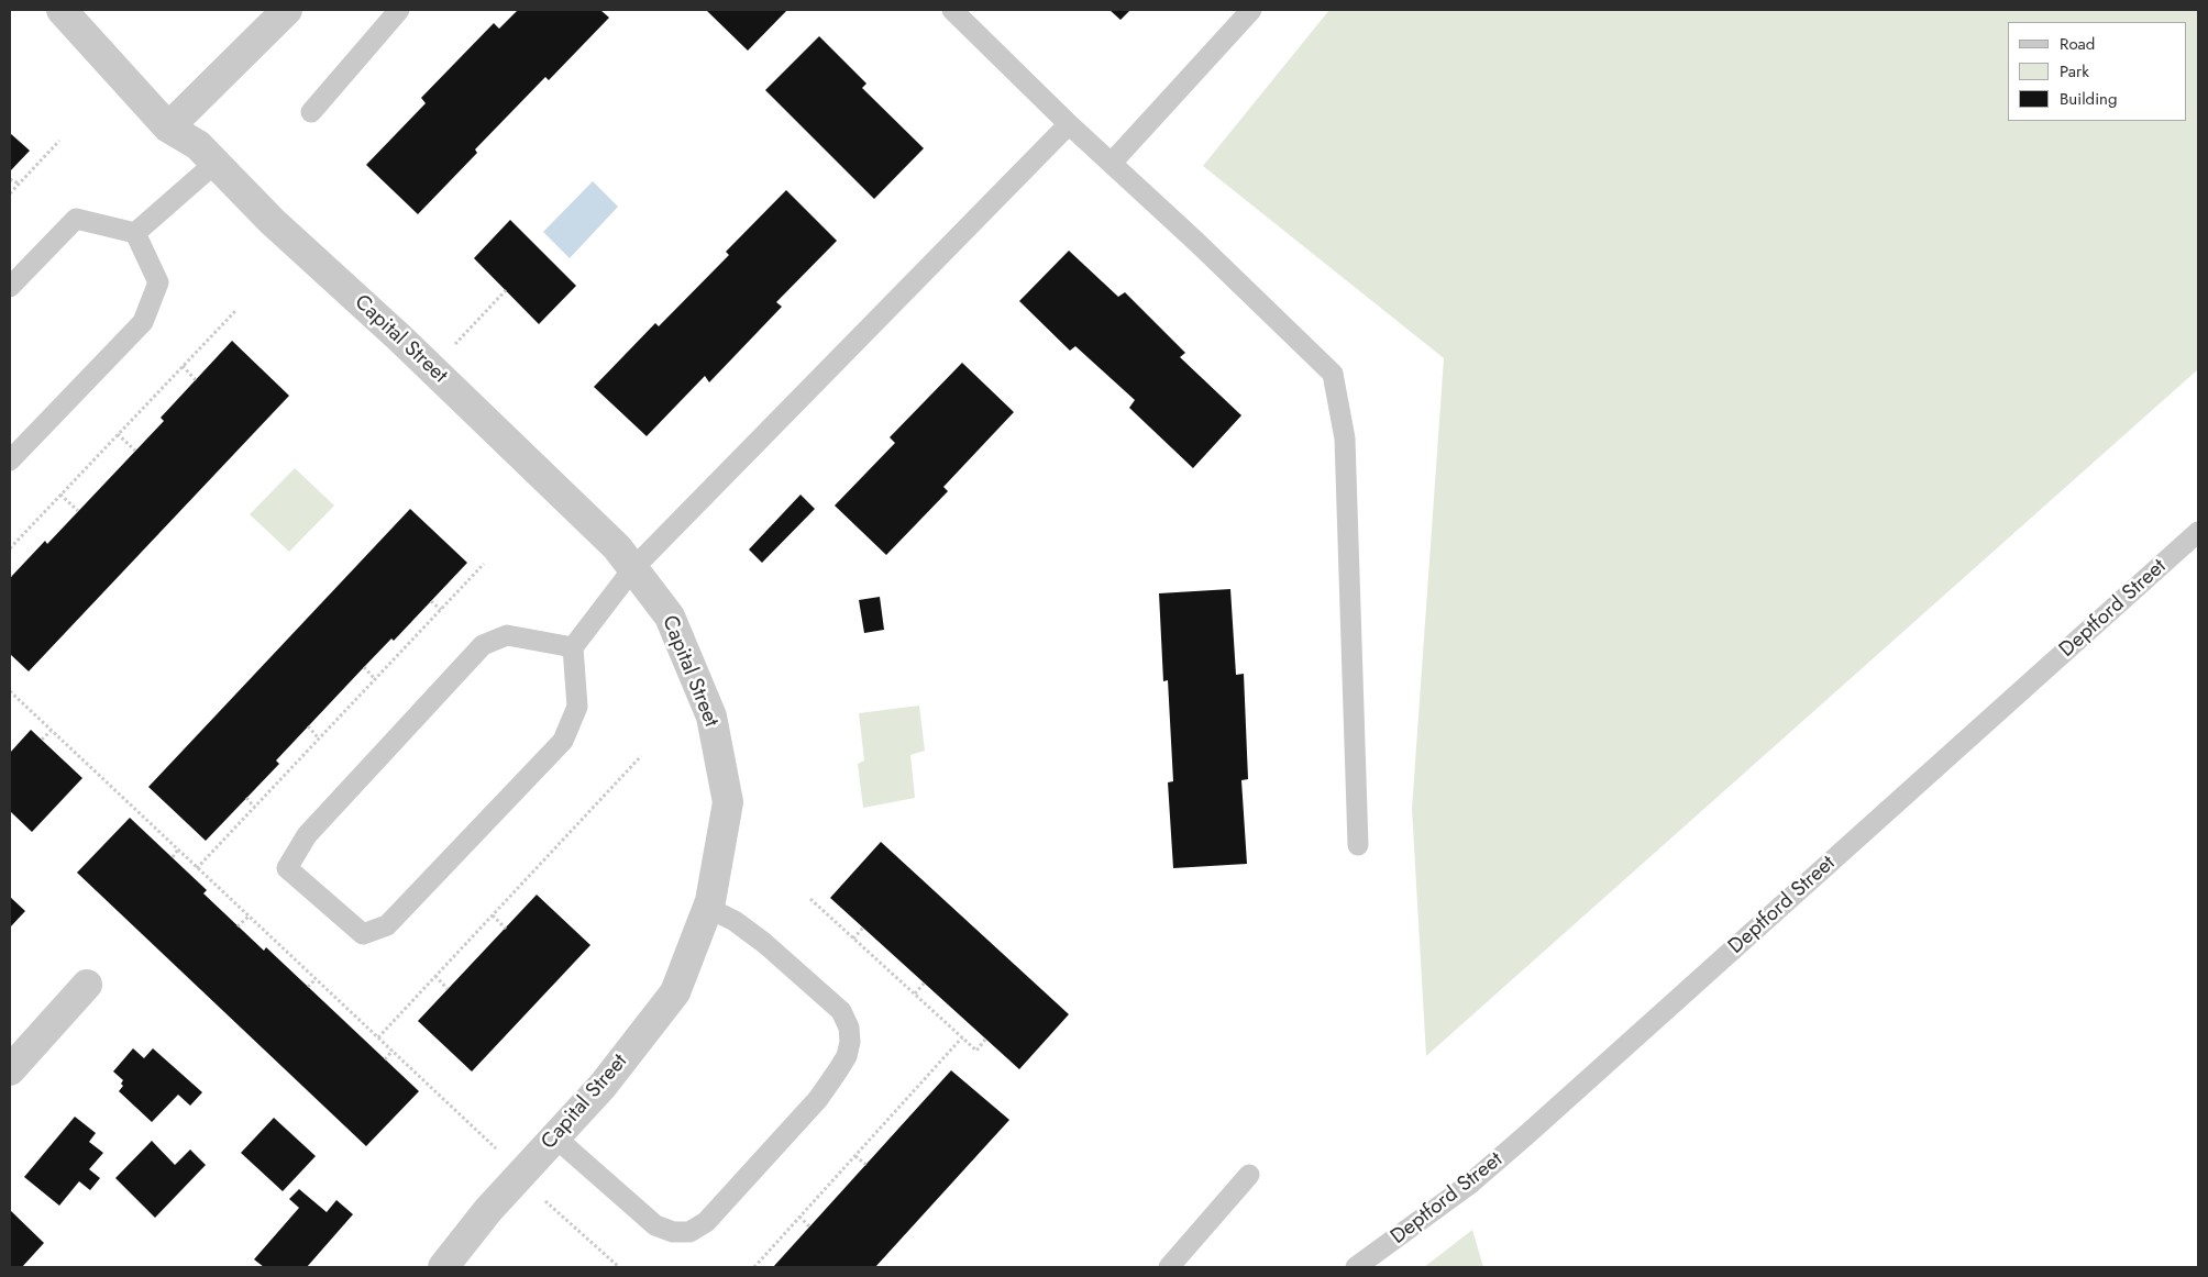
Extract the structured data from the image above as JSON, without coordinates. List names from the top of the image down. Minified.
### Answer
{"streets":{"street":["Capital Street"],"lane":["Deptford Street"]},"legend":["Road","Park","Building"]}
